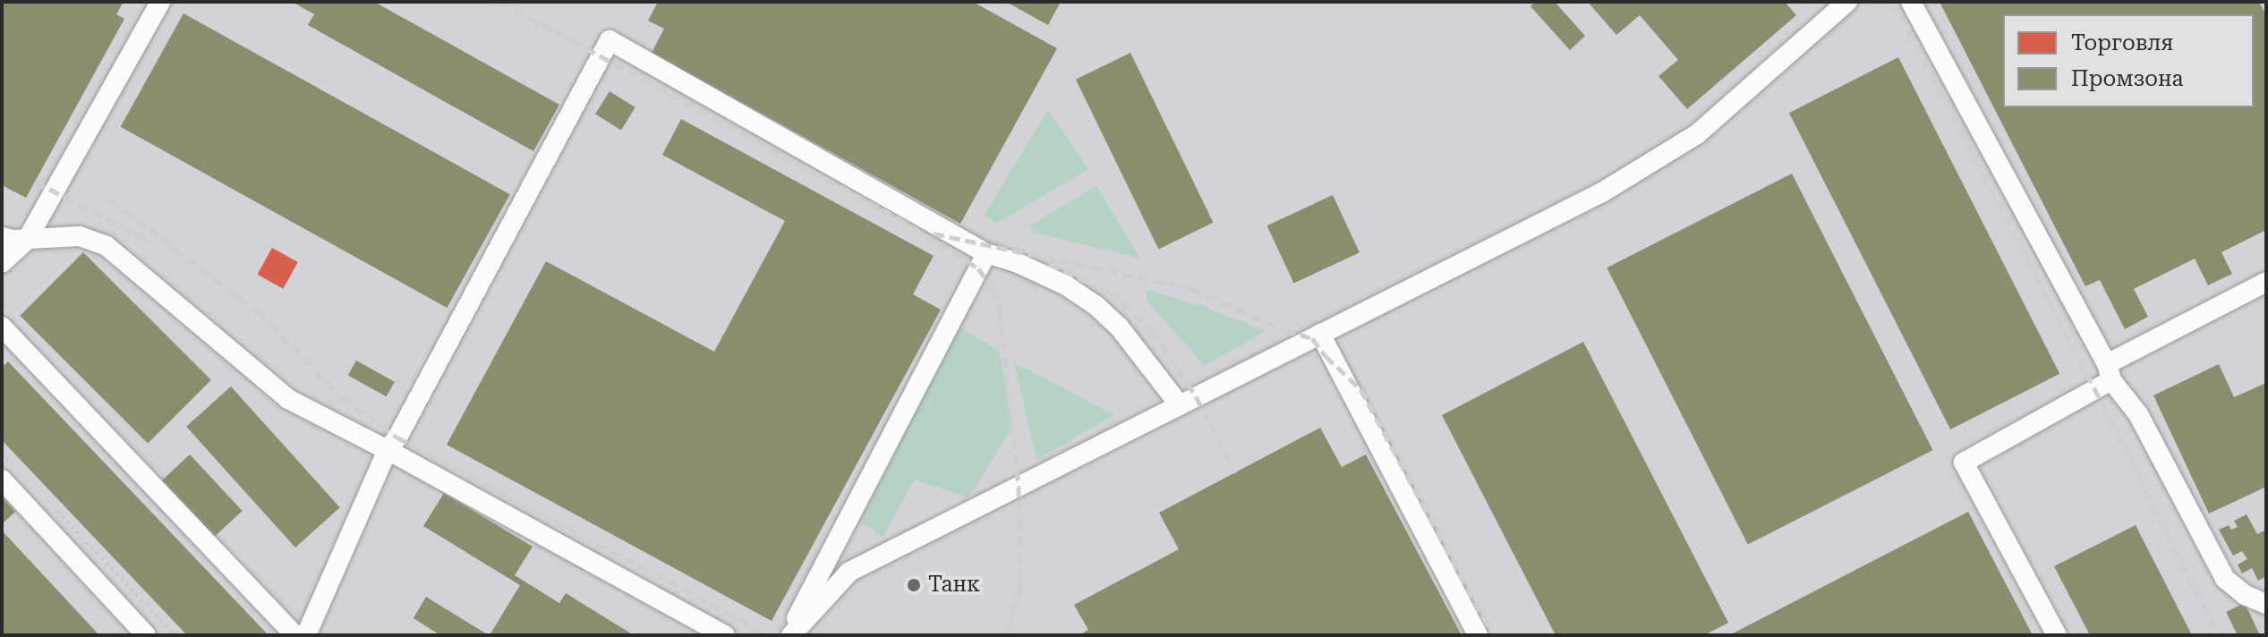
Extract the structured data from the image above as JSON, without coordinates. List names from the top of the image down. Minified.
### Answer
{"places":["Танк"],"legend":["Торговля","Промзона"]}
